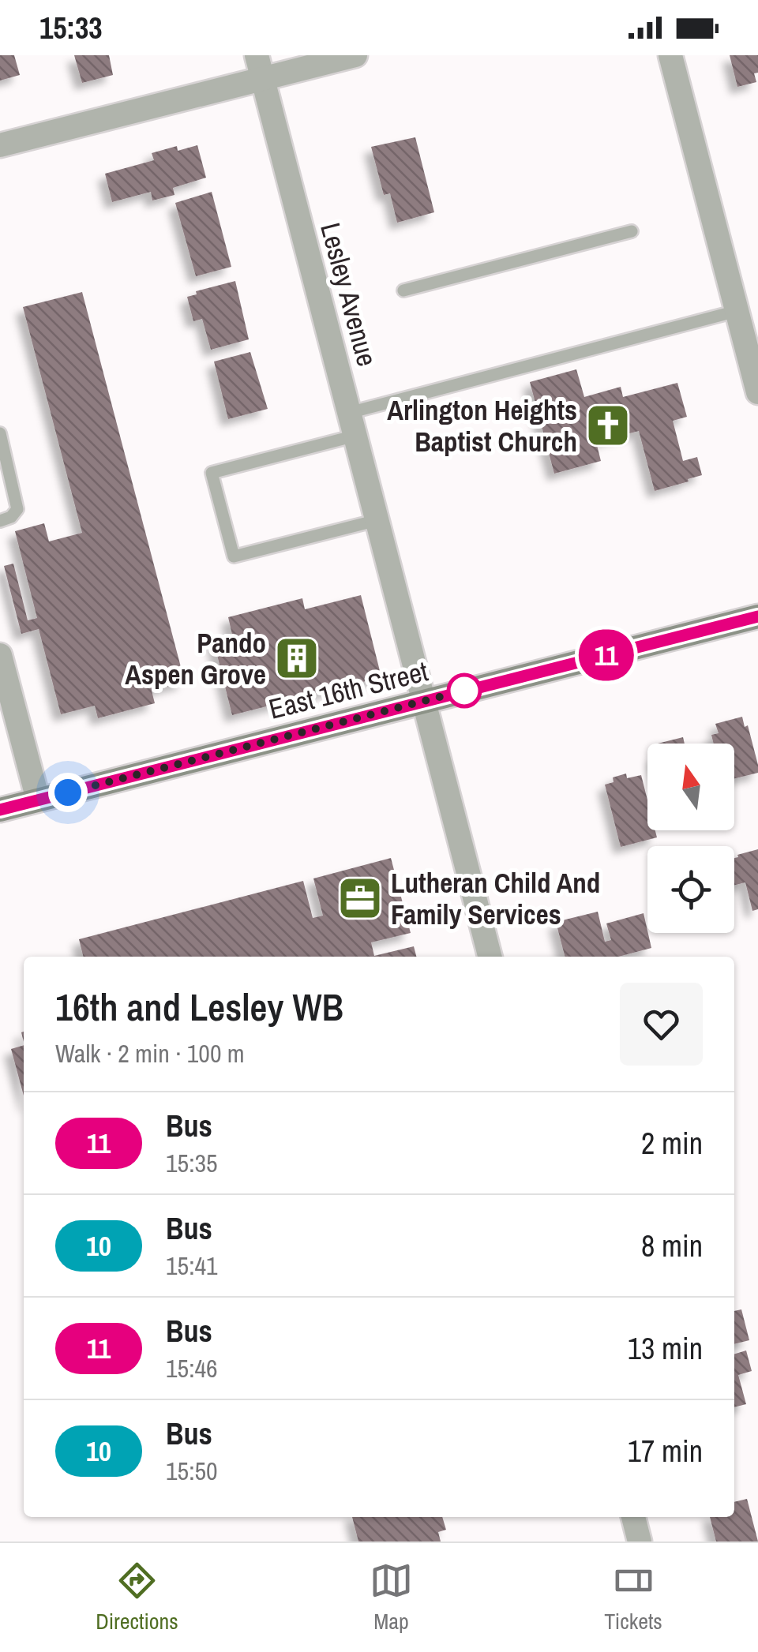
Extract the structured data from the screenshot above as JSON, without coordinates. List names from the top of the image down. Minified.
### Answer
{"streets":{"main road":["East 16th Street"],"street":["Lesley Avenue"]},"crossings":[["Lesley Avenue","East 16th Street"]],"places":{"church":["Arlington Heights Baptist Church"],"building":["Pando Aspen Grove"],"office":["Lutheran Child And Family Services"]},"lines":["bus line 11"],"north":"top","page":{"status":"15:33","on_map":"11","heading":["16th and Lesley WB","Walk · 2 min · 100 m"],"list":[{"mark":"11","name":"Bus","note":"15:35","value":"2 min"},{"mark":"10","name":"Bus","note":"15:41","value":"8 min"},{"mark":"11","name":"Bus","note":"15:46","value":"13 min"},{"mark":"10","name":"Bus","note":"15:50","value":"17 min"}],"tabs":["Directions","Map","Tickets"]}}
